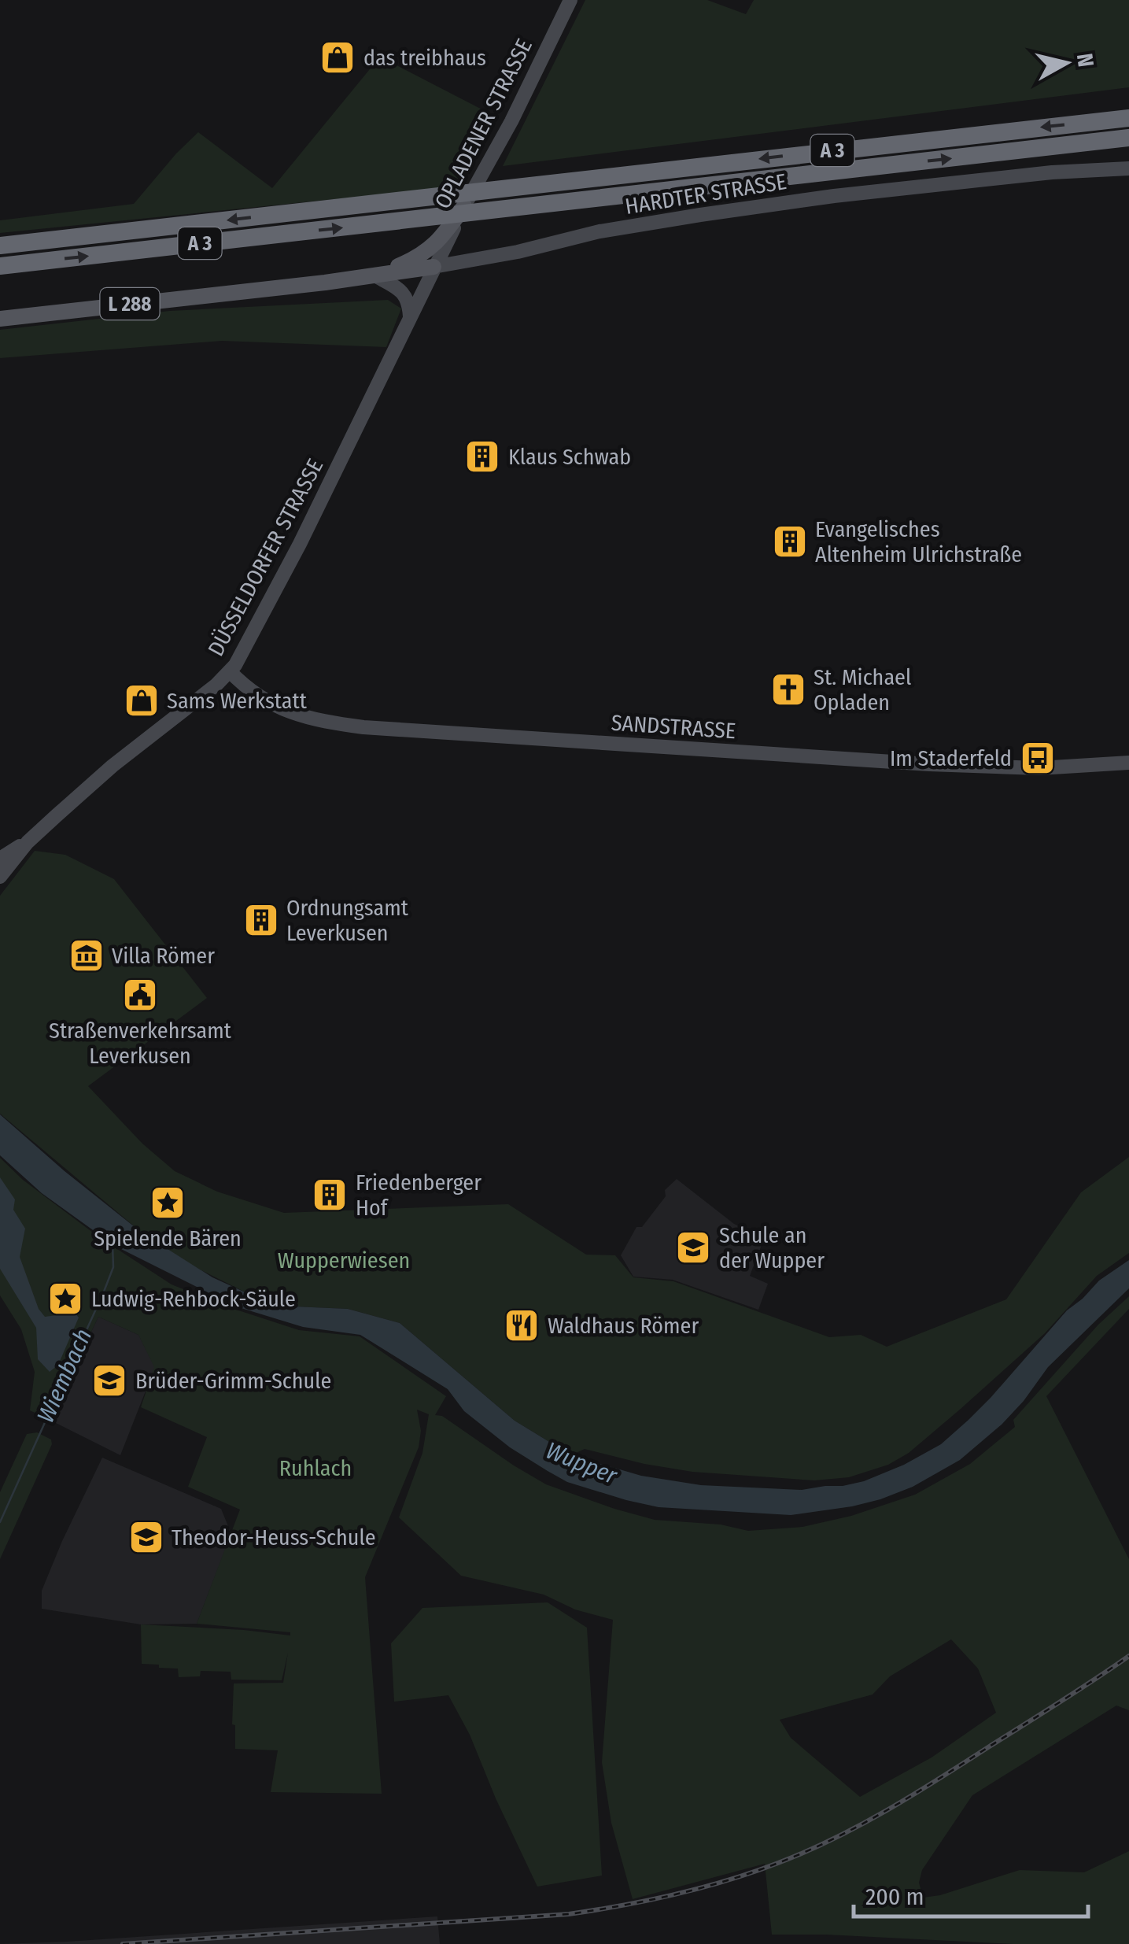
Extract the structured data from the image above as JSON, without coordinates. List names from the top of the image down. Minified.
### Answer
{"streets":{"highway":["A 3"],"main road":["OPLADENER STRASSE","HARDTER STRASSE","L 288","DÜSSELDORFER STRASSE","SANDSTRASSE"]},"crossings":[["OPLADENER STRASSE","HARDTER STRASSE"],["OPLADENER STRASSE","L 288"],["OPLADENER STRASSE","DÜSSELDORFER STRASSE"],["HARDTER STRASSE","L 288"],["HARDTER STRASSE","DÜSSELDORFER STRASSE"],["L 288","DÜSSELDORFER STRASSE"],["DÜSSELDORFER STRASSE","SANDSTRASSE"]],"water":["Wiembach","Wupper"],"parks":["Wupperwiesen","Ruhlach"],"places":{"shop":["das treibhaus","Sams Werkstatt"],"building":["Klaus Schwab","Evangelisches Altenheim Ulrichstraße","Ordnungsamt Leverkusen","Friedenberger Hof"],"church":["St. Michael Opladen"],"bus stop":["Im Staderfeld"],"museum":["Villa Römer"],"public building":["Straßenverkehrsamt Leverkusen"],"place":["Spielende Bären","Ludwig-Rehbock-Säule"],"school or university":["Schule an der Wupper","Brüder-Grimm-Schule","Theodor-Heuss-Schule"],"restaurant":["Waldhaus Römer"]},"scale_bar":"200 m","north":"right"}
